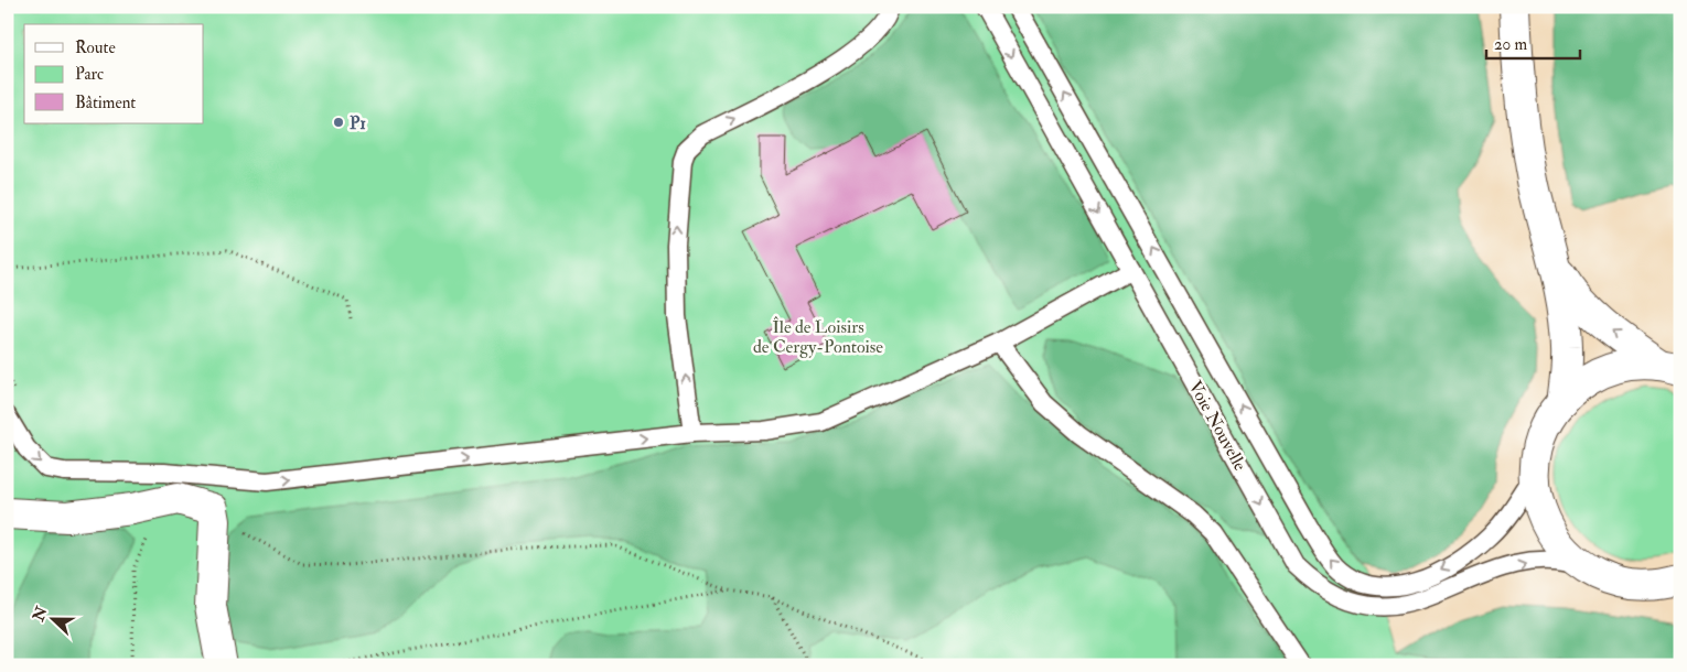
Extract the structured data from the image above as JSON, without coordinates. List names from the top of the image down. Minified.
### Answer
{"streets":{"lane":["Voie Nouvelle"]},"parks":["Île de Loisirs de Cergy-Pontoise"],"places":["P1"],"legend":["Route","Parc","Bâtiment"],"scale_bar":"20 m","north":"left"}
